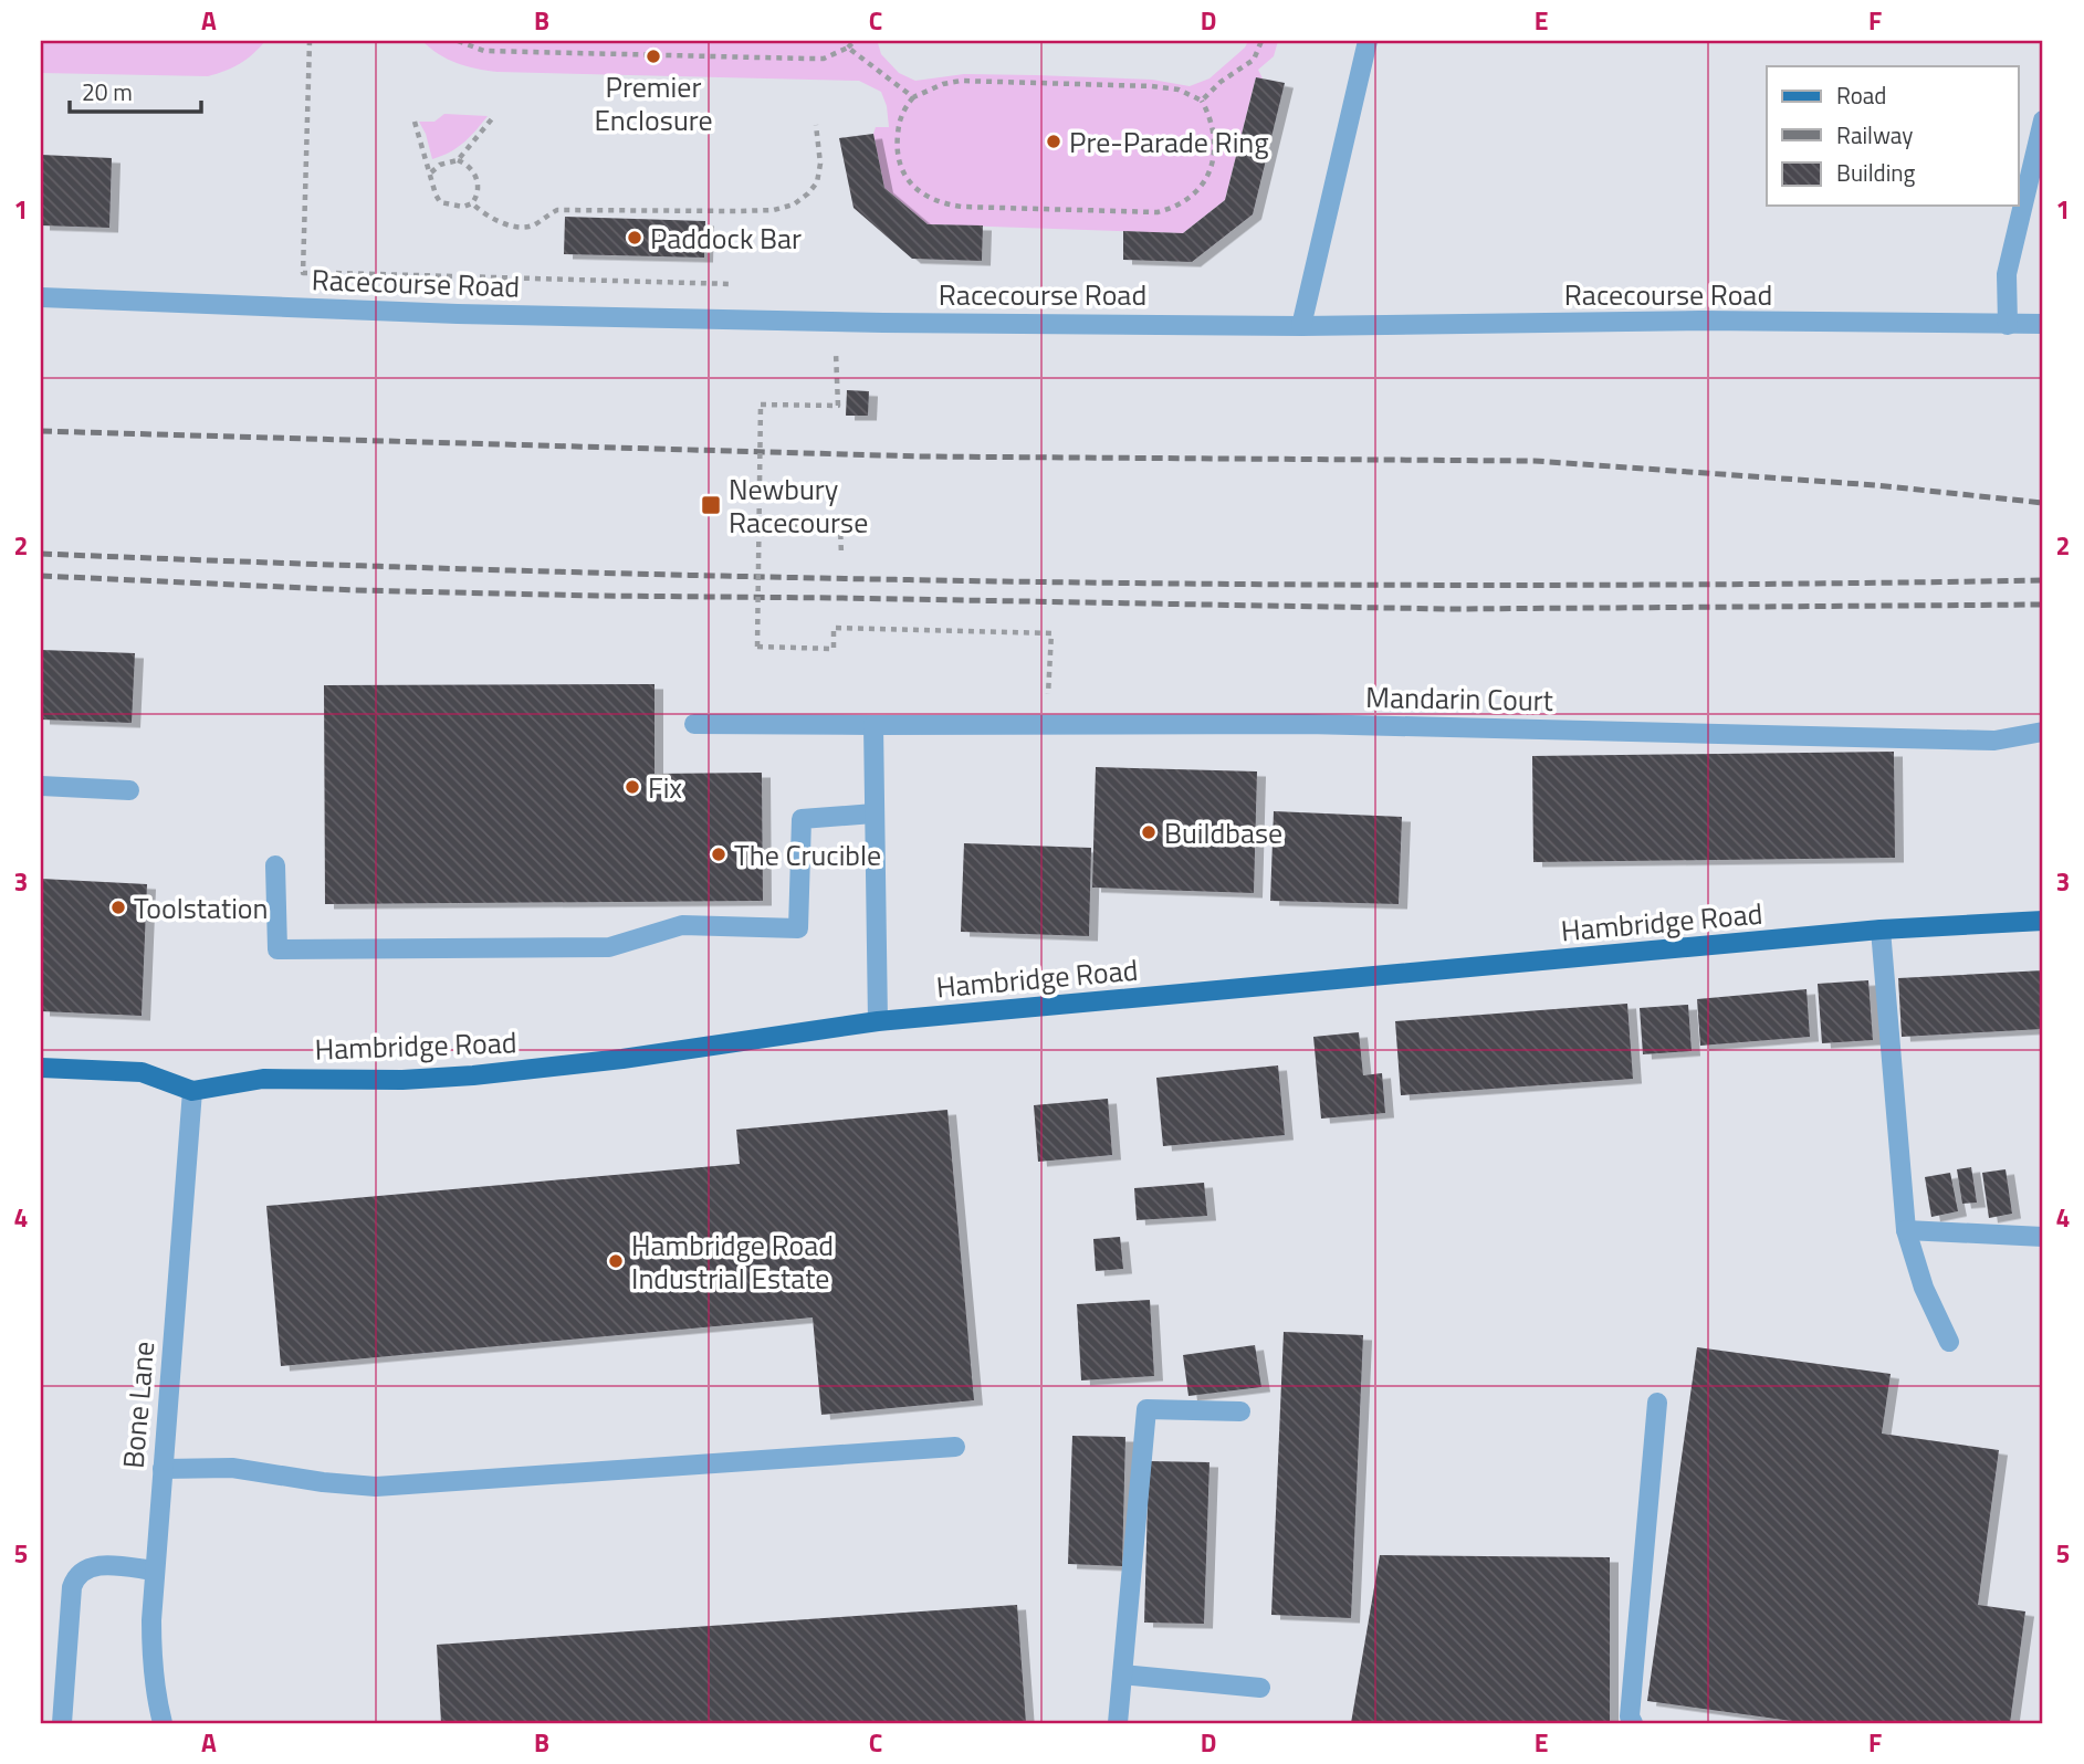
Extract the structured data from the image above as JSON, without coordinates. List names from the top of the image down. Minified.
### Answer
{"streets":{"main road":["Hambridge Road"],"street":["Racecourse Road","Mandarin Court","Bone Lane"]},"crossings":[["Hambridge Road","Bone Lane"]],"places":{"other":["Premier Enclosure","Pre-Parade Ring","Paddock Bar","Fix","Buildbase","The Crucible","Toolstation","Hambridge Road Industrial Estate"],"transit":["Newbury Racecourse"]},"legend":["Road","Railway","Building"],"scale_bar":"20 m","grid":{"columns":["A","B","C","D","E","F"],"rows":["1","2","3","4","5"]}}
